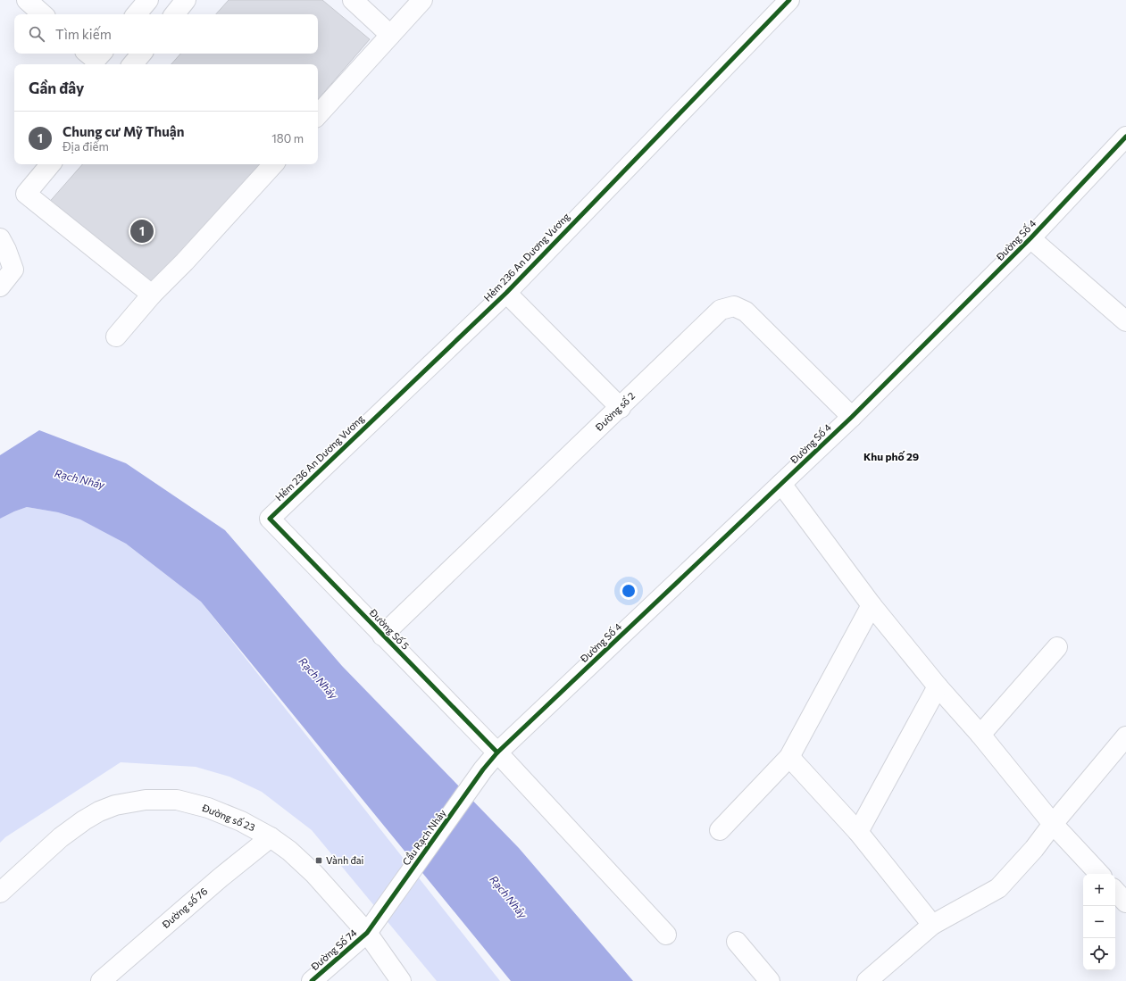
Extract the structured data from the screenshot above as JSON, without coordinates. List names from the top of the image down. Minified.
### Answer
{"streets":{"street":["Đường Số 4","Hẻm 236 An Dương Vương","Đường số 2","Đường Số 5","Đường số 23","Cầu Rạch Nhảy","Đường số 76","Đường Số 74"]},"crossings":[["Đường Số 4","Đường số 2"],["Đường Số 4","Đường Số 5"],["Đường Số 4","Cầu Rạch Nhảy"],["Hẻm 236 An Dương Vương","Đường Số 5"],["Đường số 2","Đường Số 5"],["Đường Số 5","Cầu Rạch Nhảy"],["Đường số 23","Cầu Rạch Nhảy"],["Đường số 23","Đường số 76"],["Đường số 23","Đường Số 74"],["Cầu Rạch Nhảy","Đường Số 74"]],"districts":["Khu phố 29"],"water":["Rạch Nhảy"],"places":{"transit":["Vành đai"]},"page":{"search":"Tìm kiếm","heading":"Gần đây","list":[{"mark":"1","name":"Chung cư Mỹ Thuận","note":"Địa điểm","value":"180 m"}],"pins":"1","map_buttons":["+","−"]}}
